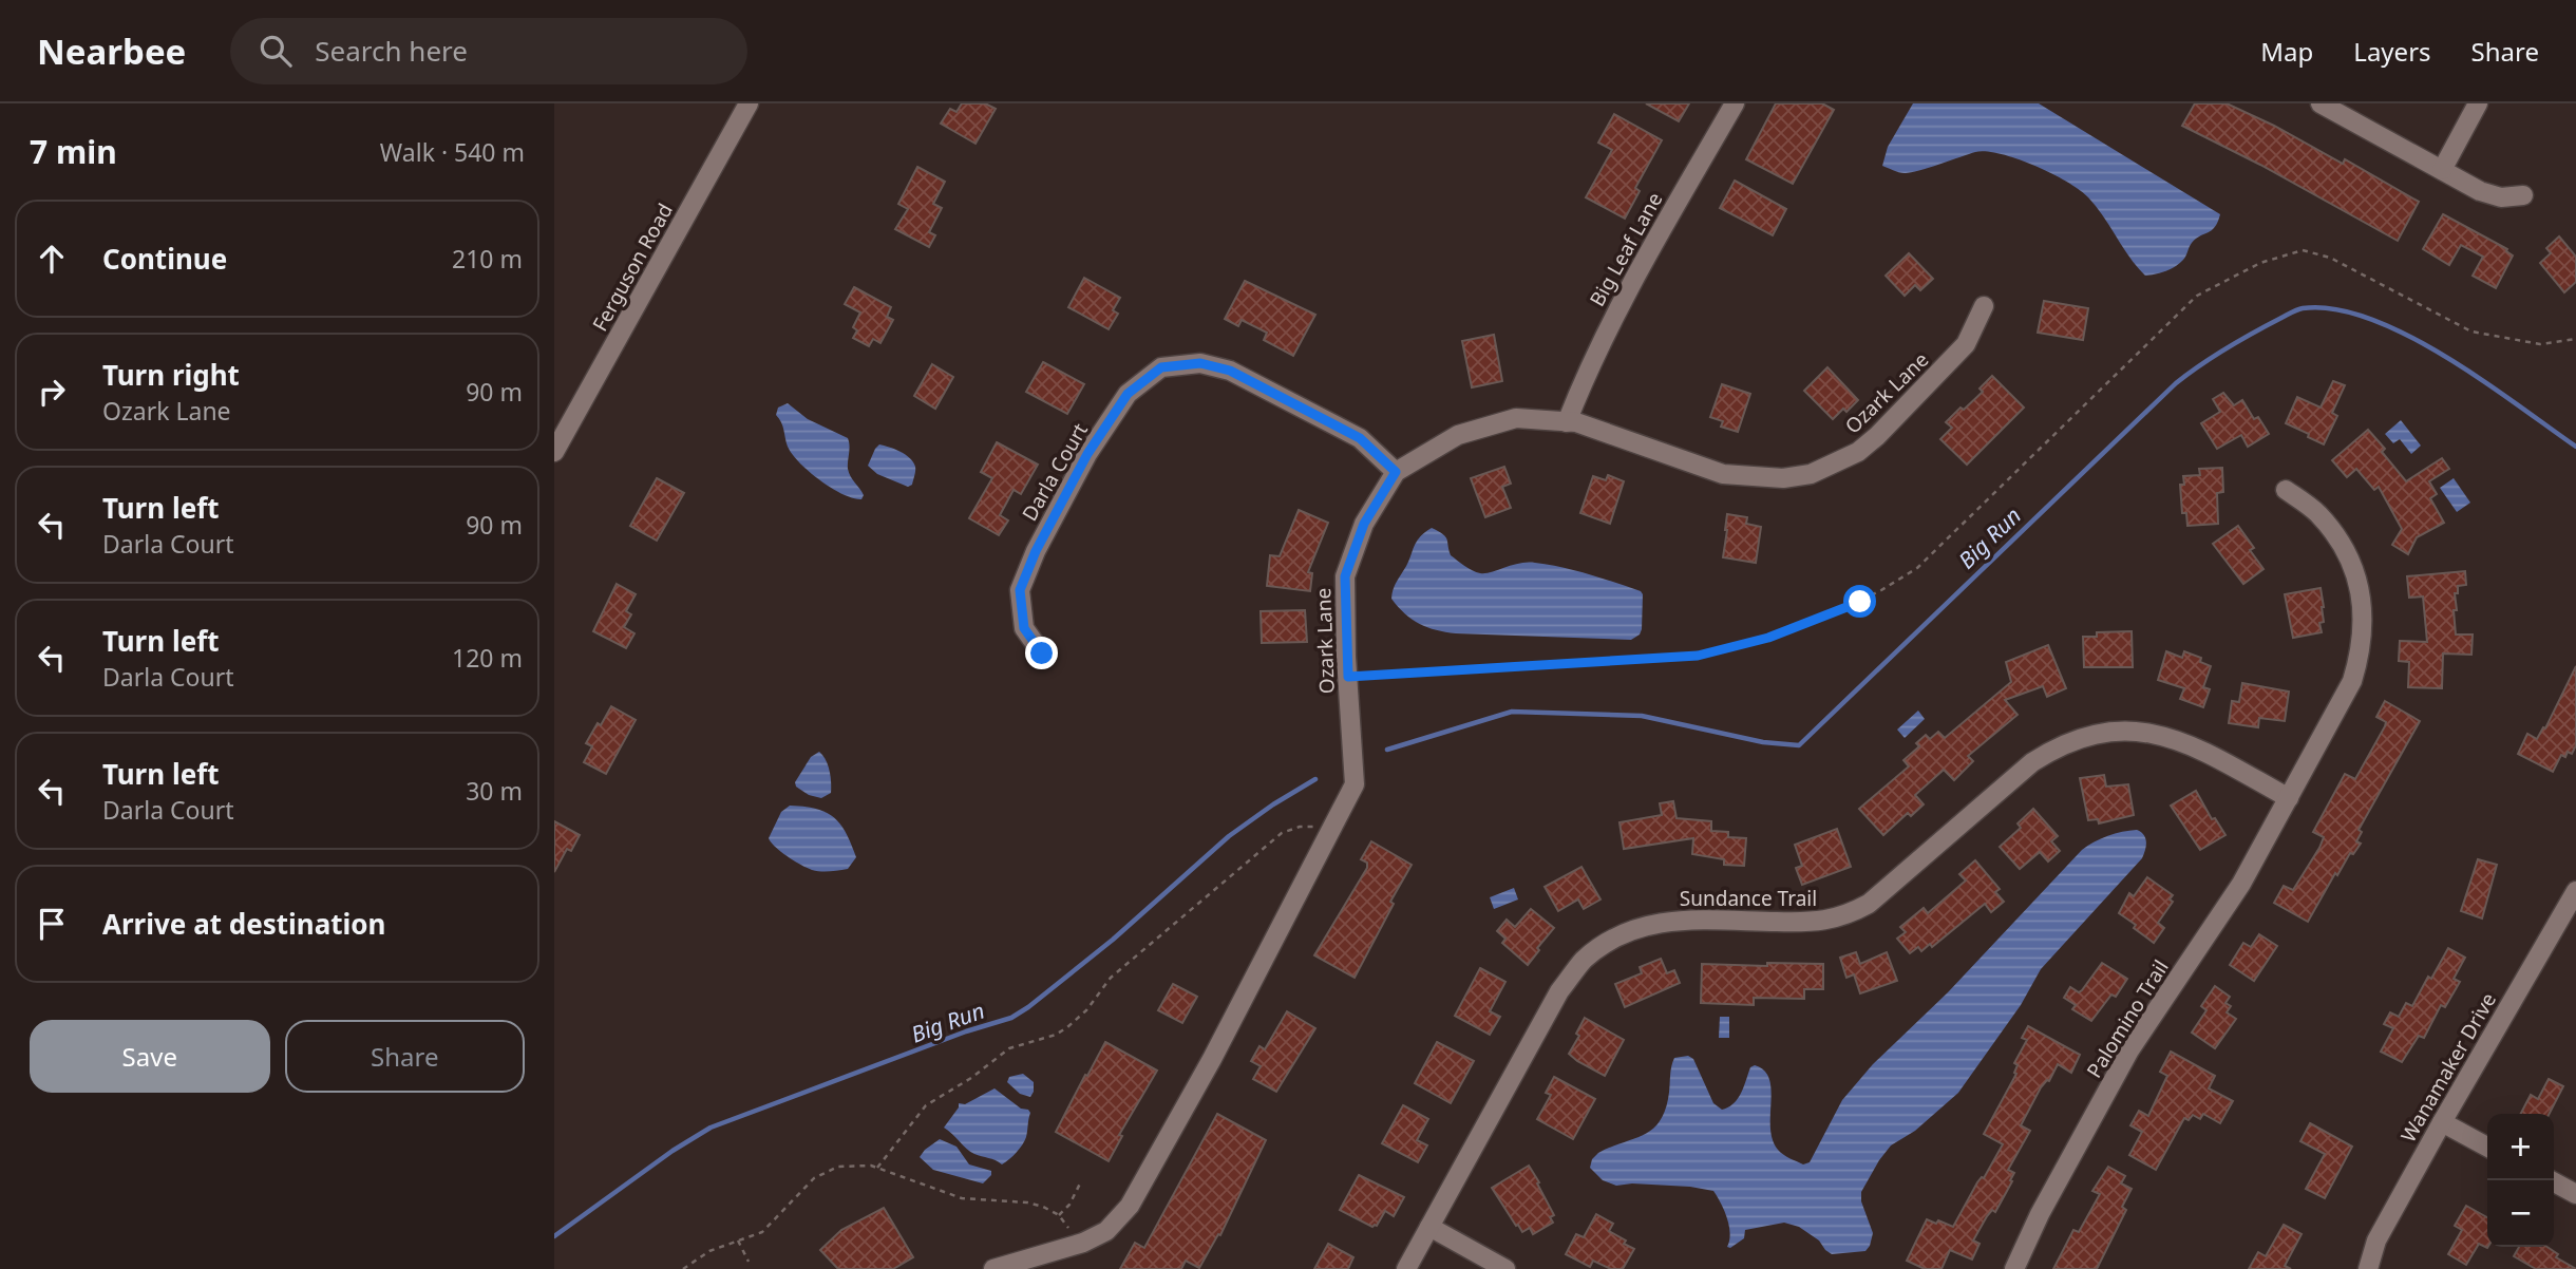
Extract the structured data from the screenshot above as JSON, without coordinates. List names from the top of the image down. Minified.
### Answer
{"streets":{"street":["Big Leaf Lane","Ferguson Road","Ozark Lane","Darla Court","Sundance Trail","Palomino Trail","Wanamaker Drive"]},"crossings":[["Big Leaf Lane","Ozark Lane"],["Ozark Lane","Darla Court"],["Sundance Trail","Palomino Trail"]],"water":["Big Run"],"page":{"header":"Nearbee","search":"Search here","nav":["Map","Layers","Share"],"heading":["7 min","Walk · 540 m"],"list":[["Continue","210 m"],["Turn right","Ozark Lane","90 m"],["Turn left","Darla Court","90 m"],["Turn left","Darla Court","120 m"],["Turn left","Darla Court","30 m"],"Arrive at destination"],"buttons":["Save","Share"],"map_buttons":["+","−"]}}
